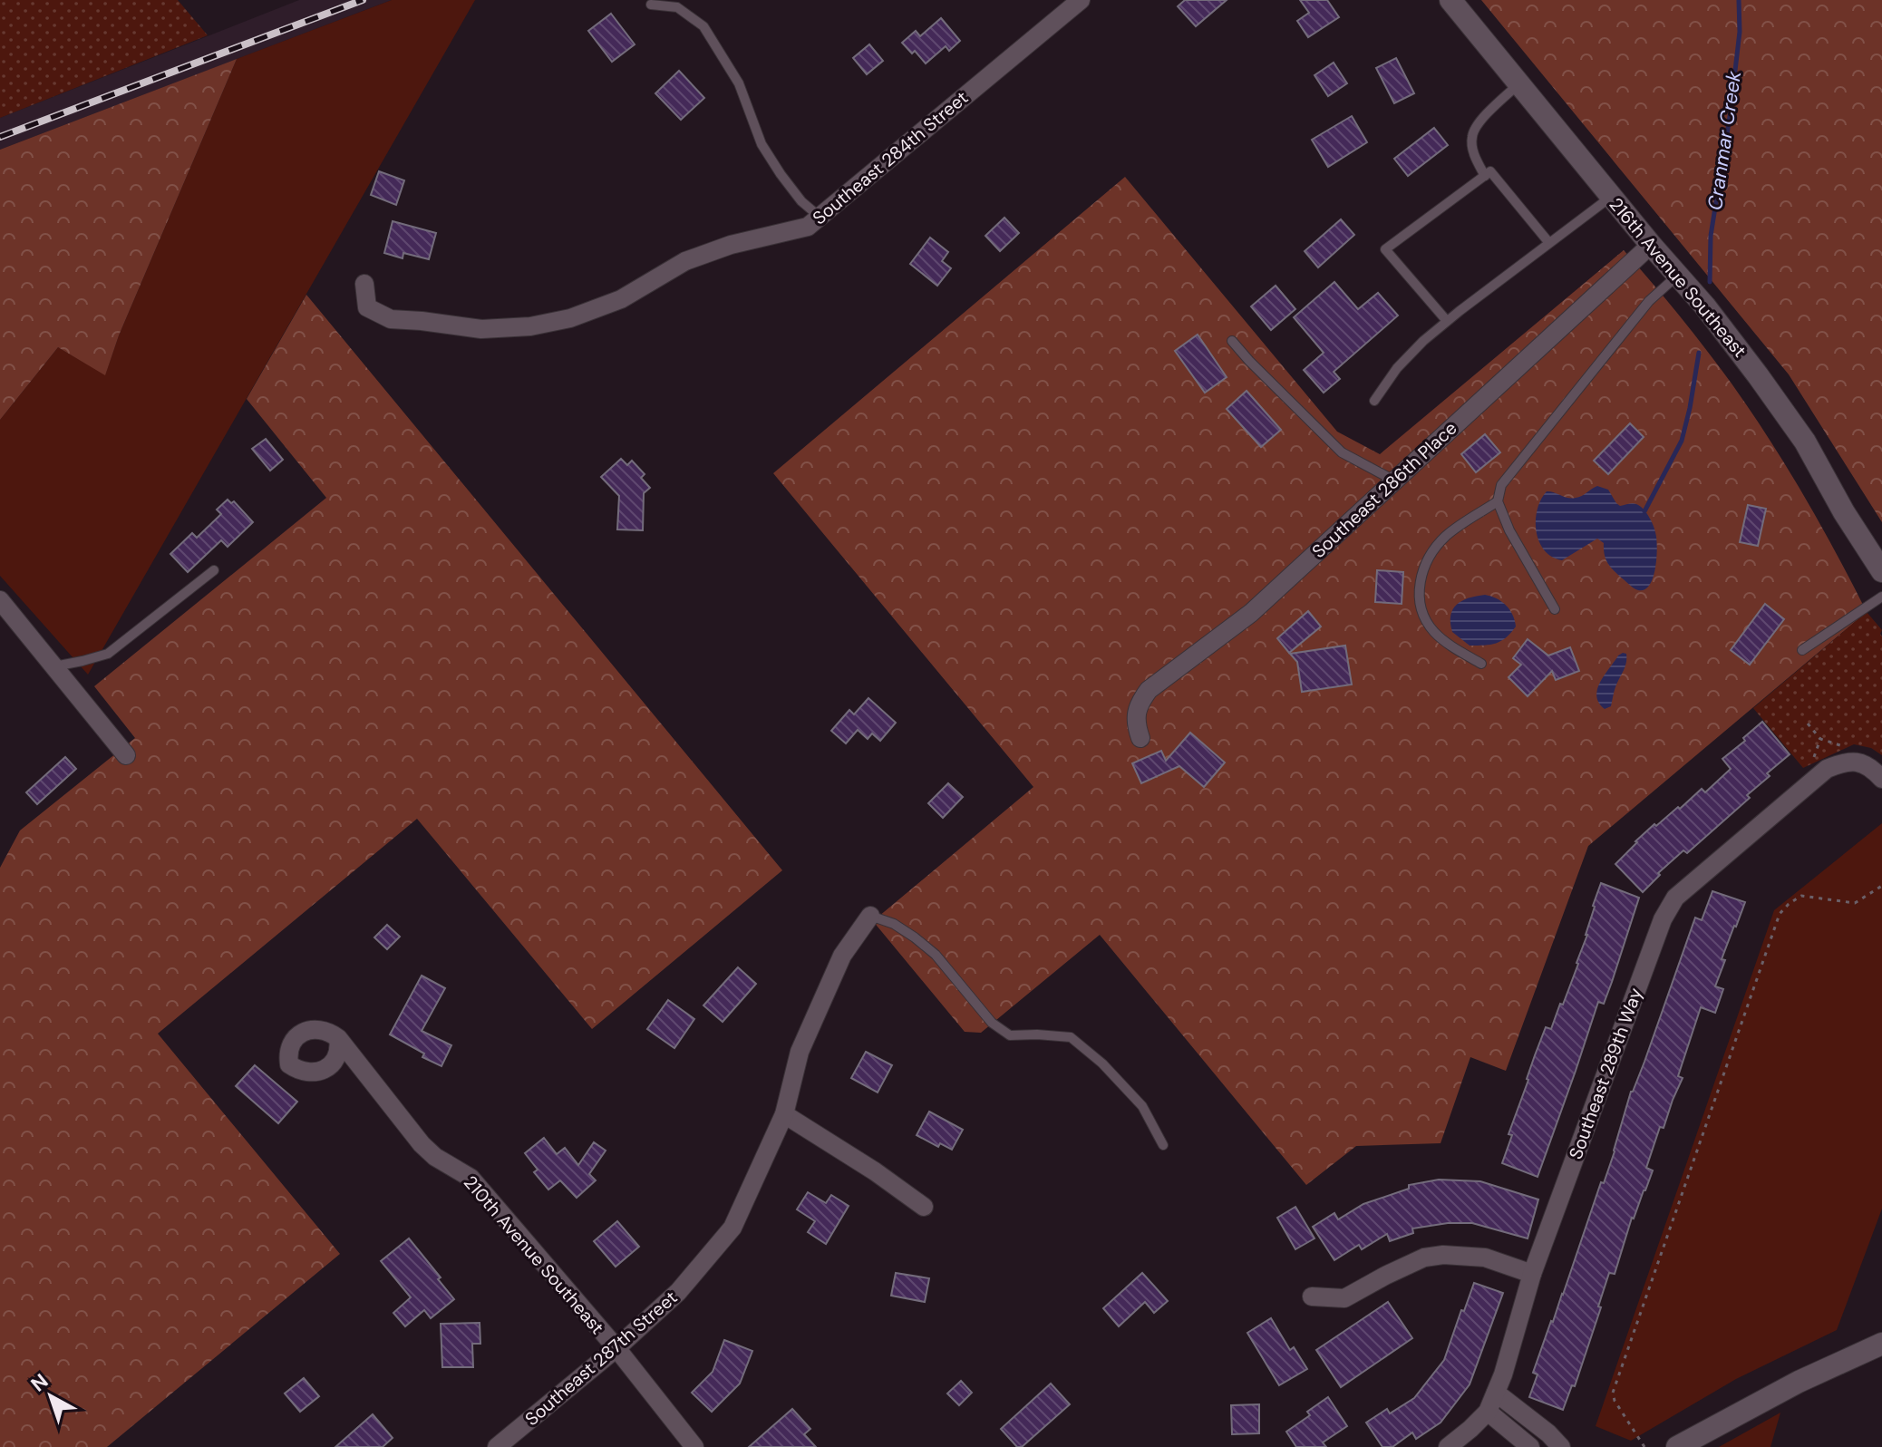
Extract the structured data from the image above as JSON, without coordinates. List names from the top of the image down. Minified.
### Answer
{"streets":{"street":["Southeast 284th Street","216th Avenue Southeast","Southeast 286th Place","Southeast 289th Way","210th Avenue Southeast","Southeast 287th Street"]},"crossings":[["216th Avenue Southeast","Southeast 286th Place"],["210th Avenue Southeast","Southeast 287th Street"]],"water":["Cranmar Creek"],"north":"top left"}
